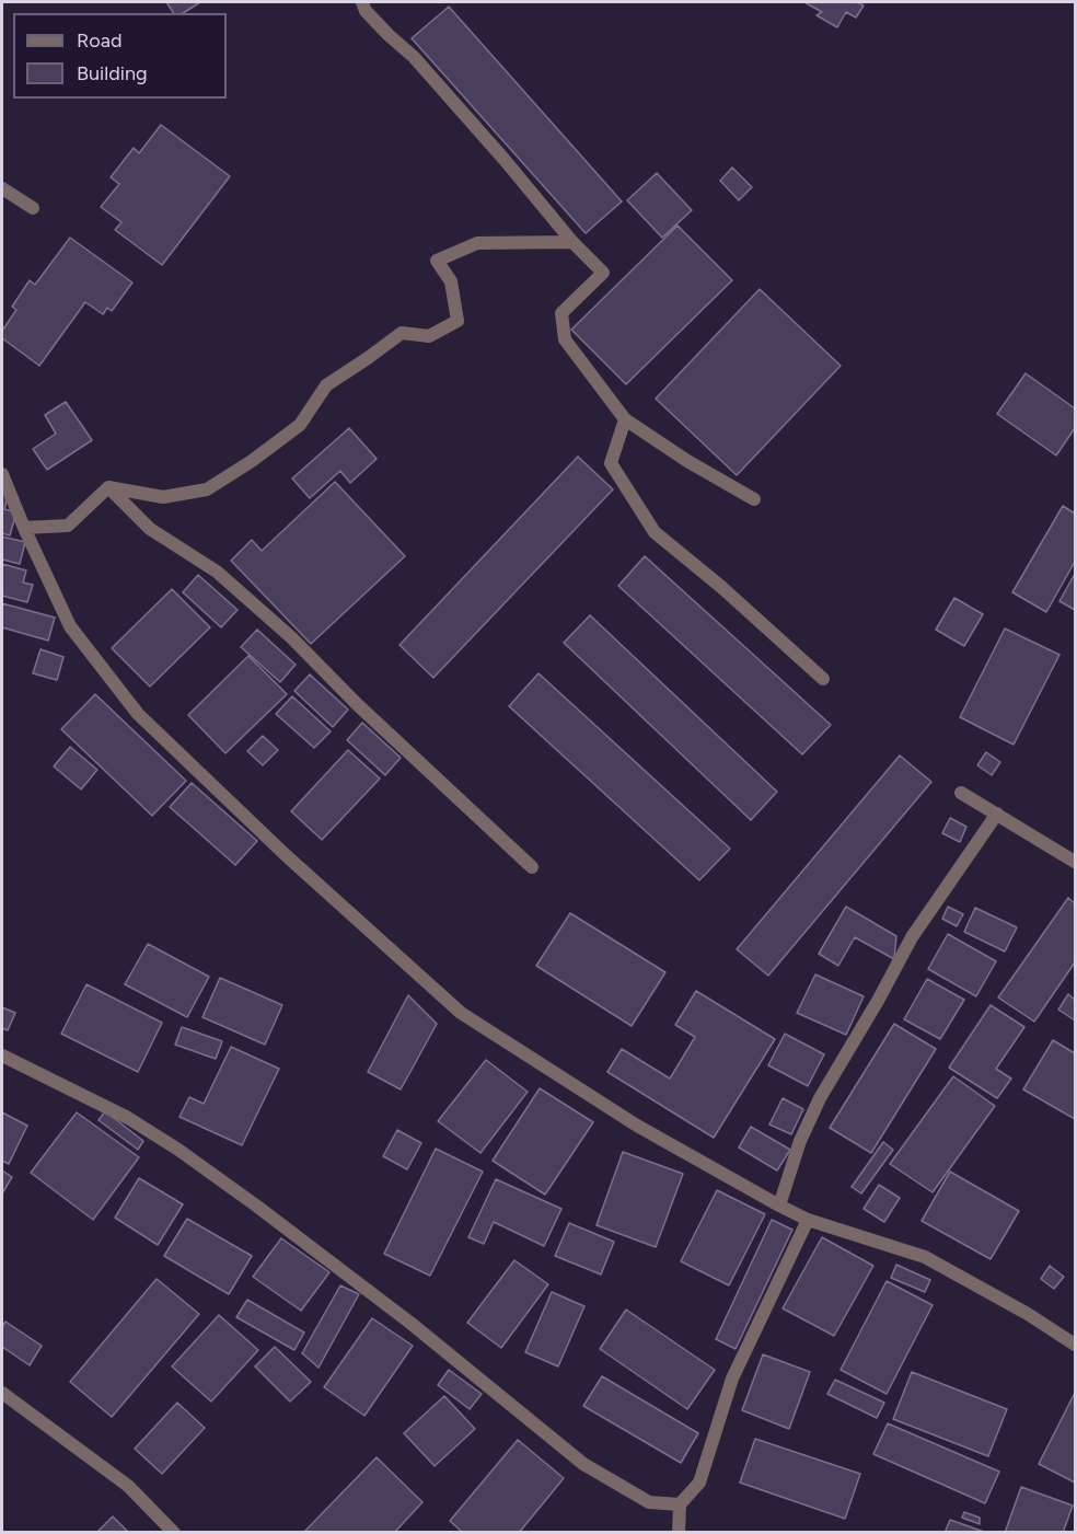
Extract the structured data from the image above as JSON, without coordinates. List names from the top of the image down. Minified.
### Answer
{"legend":["Road","Building"]}
